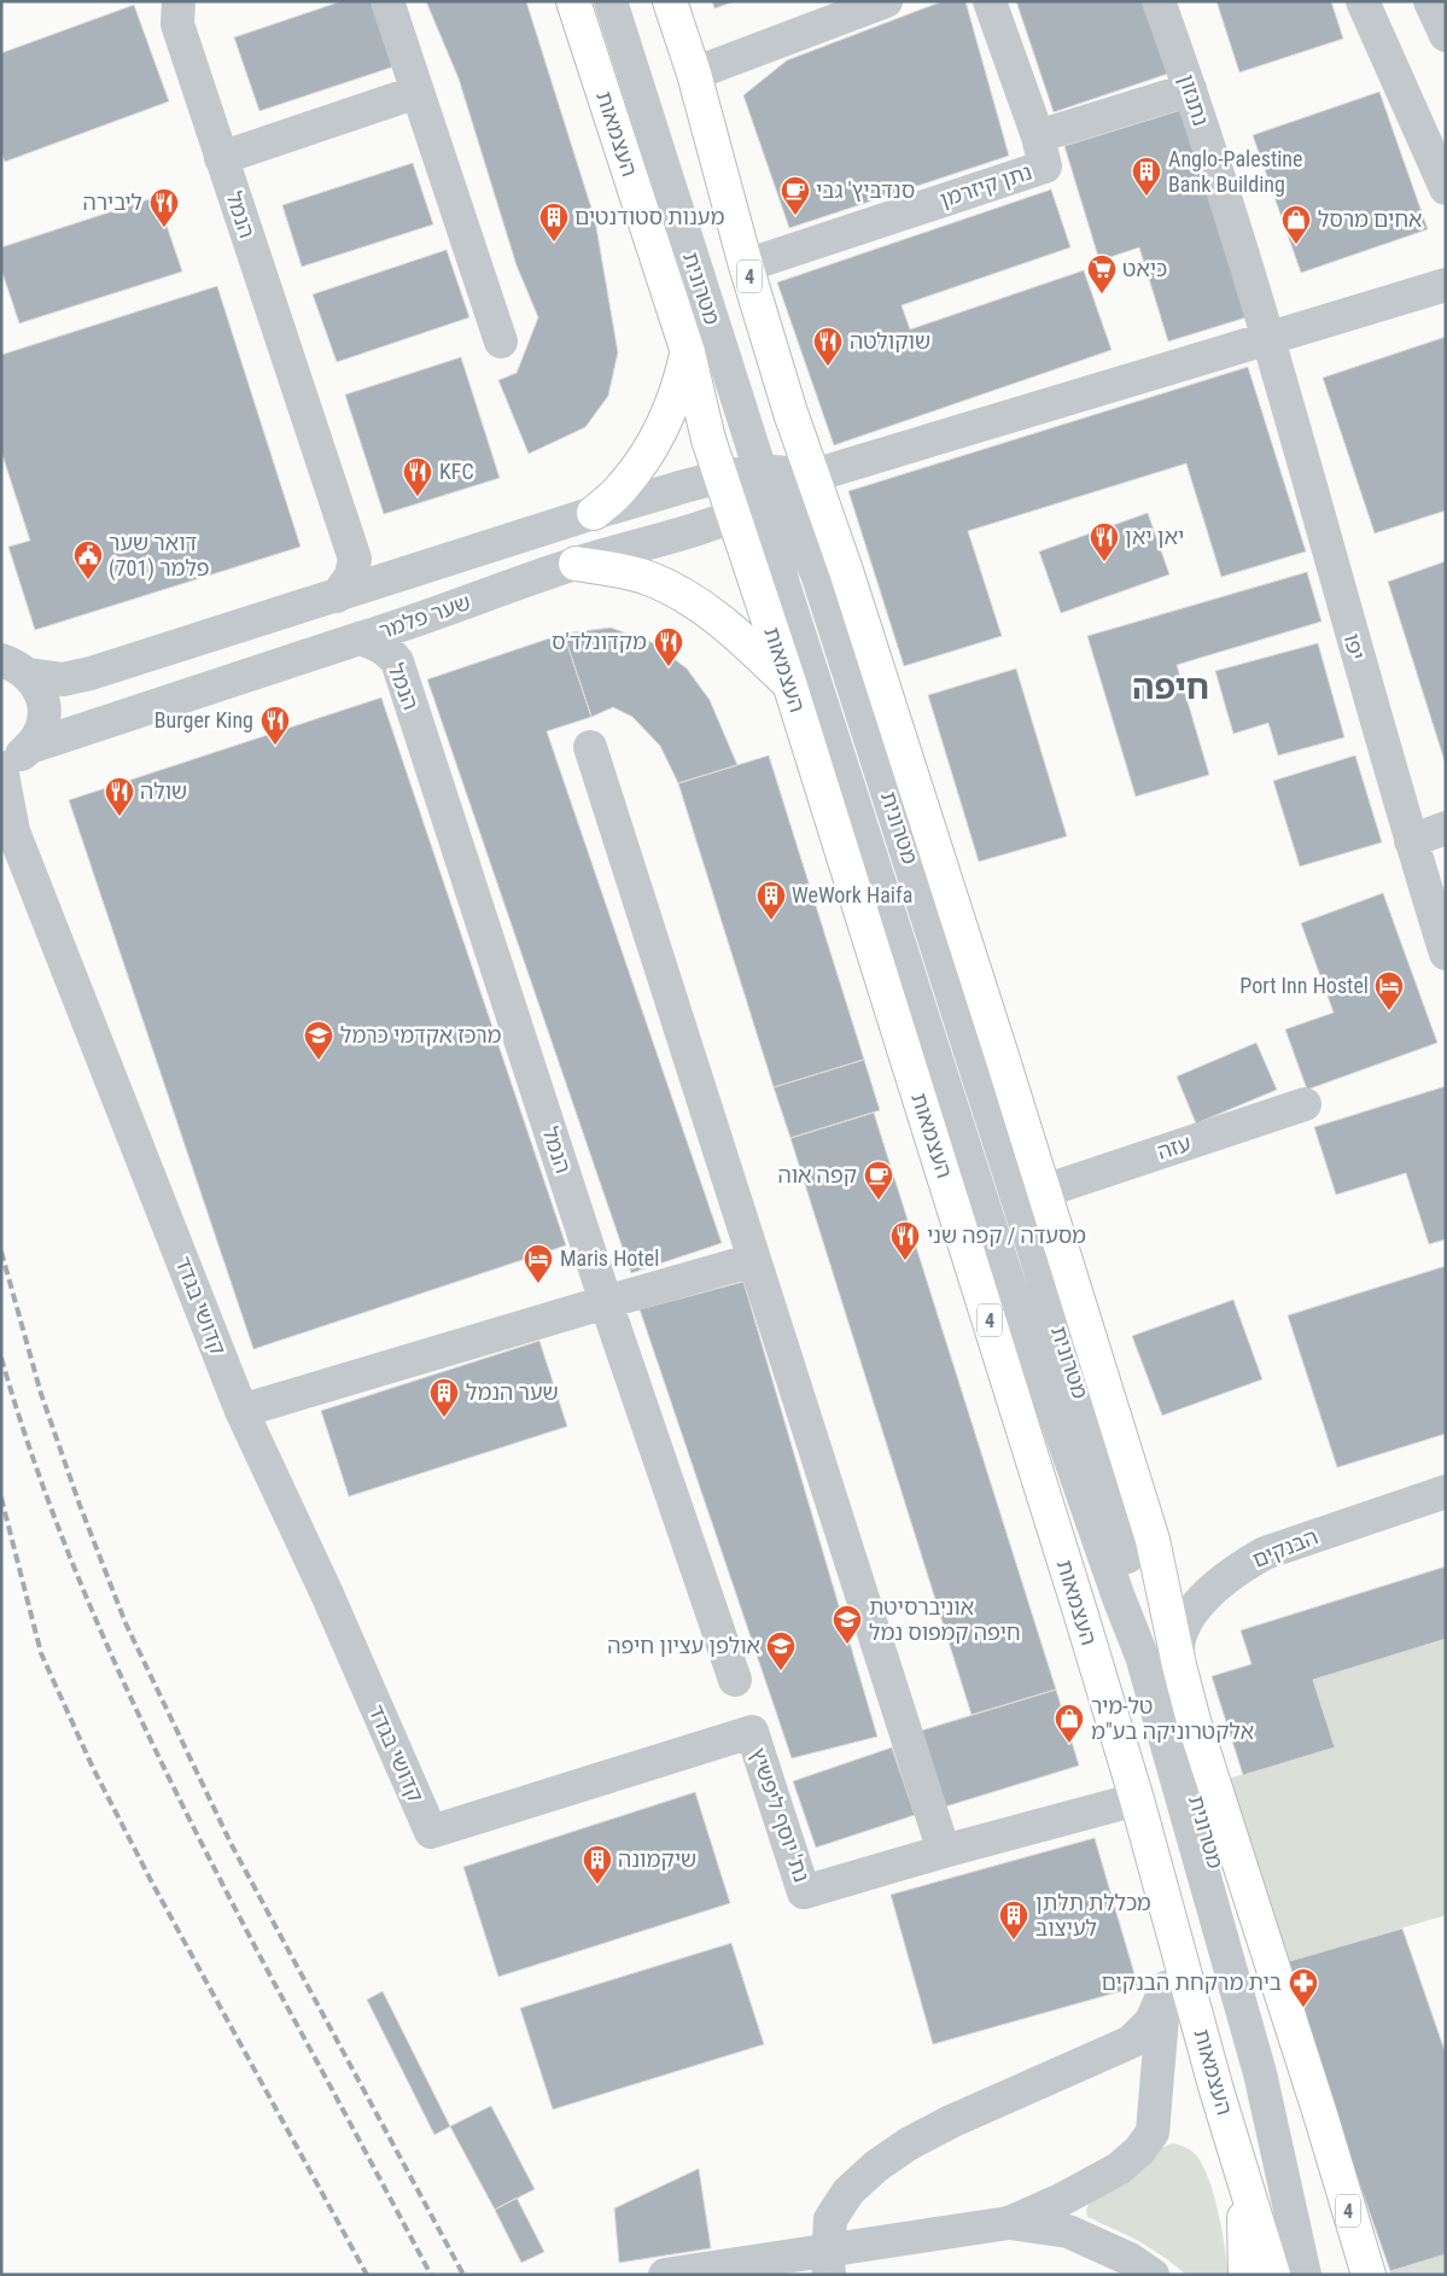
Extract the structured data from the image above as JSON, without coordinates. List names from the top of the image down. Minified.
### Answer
{"streets":{"highway":["העצמאות","4"],"street":["נתנזון","נתן קיזרמן","הנמל","מטרונית","שער פלמר","יפו","עזה","קדושי בגדד","הבנקים","נת' יוסף ליפשיץ"]},"crossings":[["נתנזון","נתן קיזרמן"],["נתנזון","יפו"],["העצמאות","מטרונית"],["העצמאות","שער פלמר"],["העצמאות","נת' יוסף ליפשיץ"],["נתן קיזרמן","4"],["הנמל","שער פלמר"],["4","עזה"],["4","הבנקים"],["מטרונית","שער פלמר"],["קדושי בגדד","נת' יוסף ליפשיץ"]],"districts":["חיפה"],"places":{"building":["Anglo-Palestine Bank Building","מענות סטודנטים","WeWork Haifa","שער הנמל","שיקמונה","מכללת תלתן לעיצוב"],"cafe":["סנדביץ' גבי","קפה אוה"],"restaurant":["ליבירה","שוקולטה","KFC","יאן יאן","מקדונלד'ס","Burger King","שולה","מסעדה / קפה שני"],"shop":["אחים מרסל","טל-מיר אלקטרוניקה בע\"מ"],"supermarket":["כיאט"],"public building":["דואר שער פלמר (701)"],"hotel":["Port Inn Hostel","Maris Hotel"],"school or university":["מרכז אקדמי כרמל","אוניברסיטת חיפה קמפוס נמל","אולפן עציון חיפה"],"pharmacy":["בית מרקחת הבנקים"]}}
